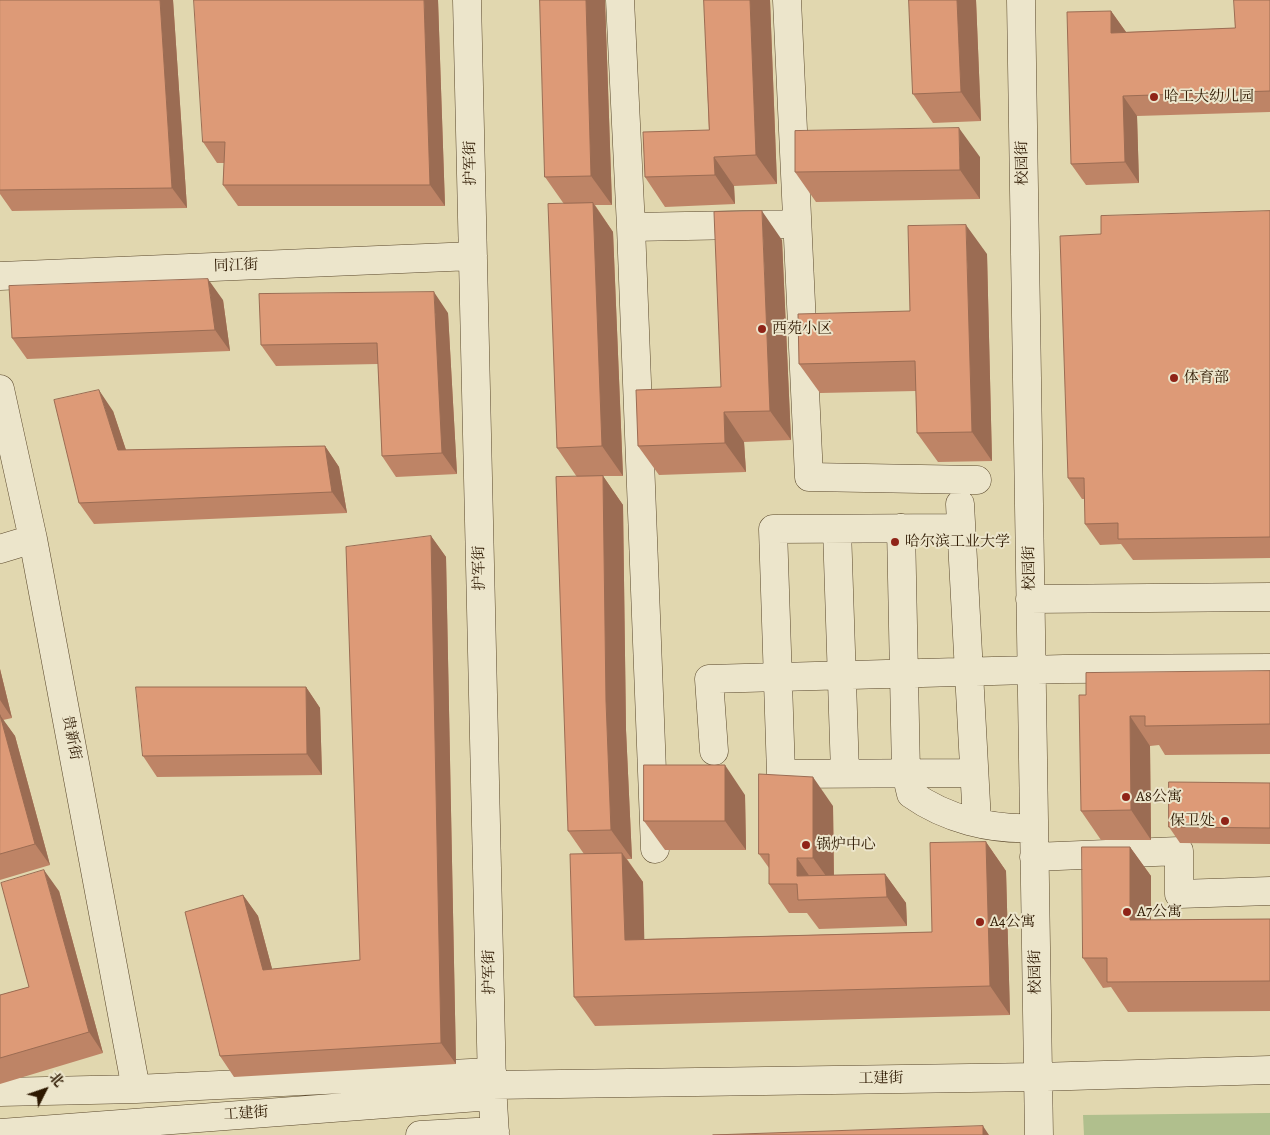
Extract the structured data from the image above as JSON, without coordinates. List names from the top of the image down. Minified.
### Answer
{"streets":{"street":["护军街","校园街","同江街","贵新街","工建街"]},"crossings":[["护军街","同江街"],["护军街","工建街"],["校园街","工建街"],["贵新街","工建街"]],"places":["哈工大幼儿园","西苑小区","体育部","哈尔滨工业大学","A8公寓","保卫处","锅炉中心","A7公寓","A4公寓"],"north":"top right"}
